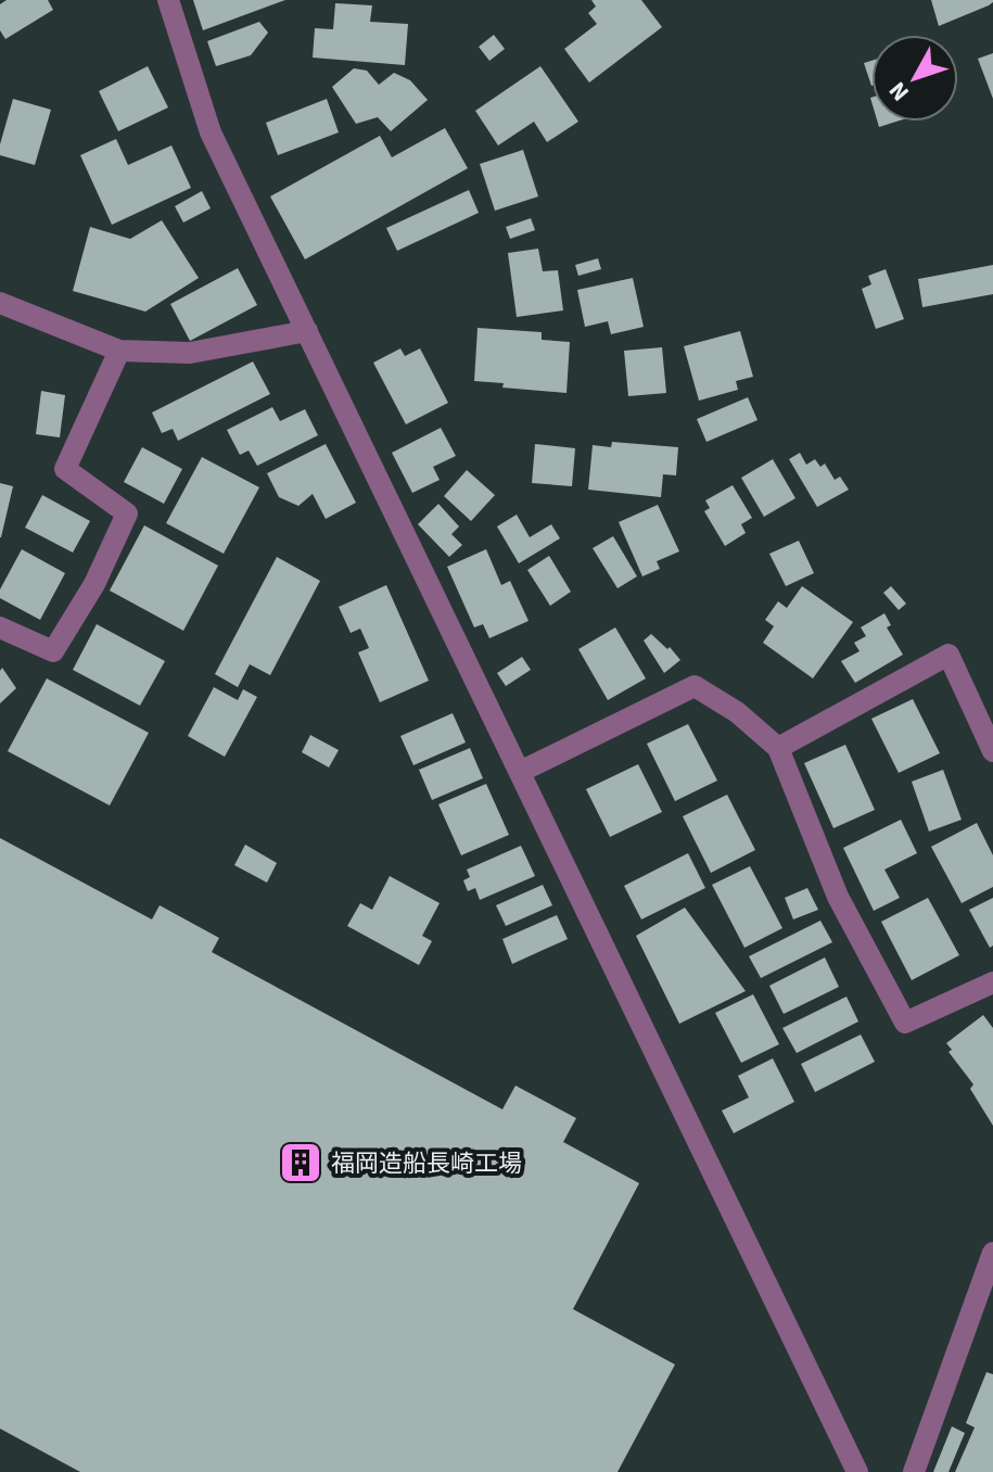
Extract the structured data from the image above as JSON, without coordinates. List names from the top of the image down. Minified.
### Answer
{"places":{"building":["福岡造船長崎工場"]},"north":"bottom left"}
